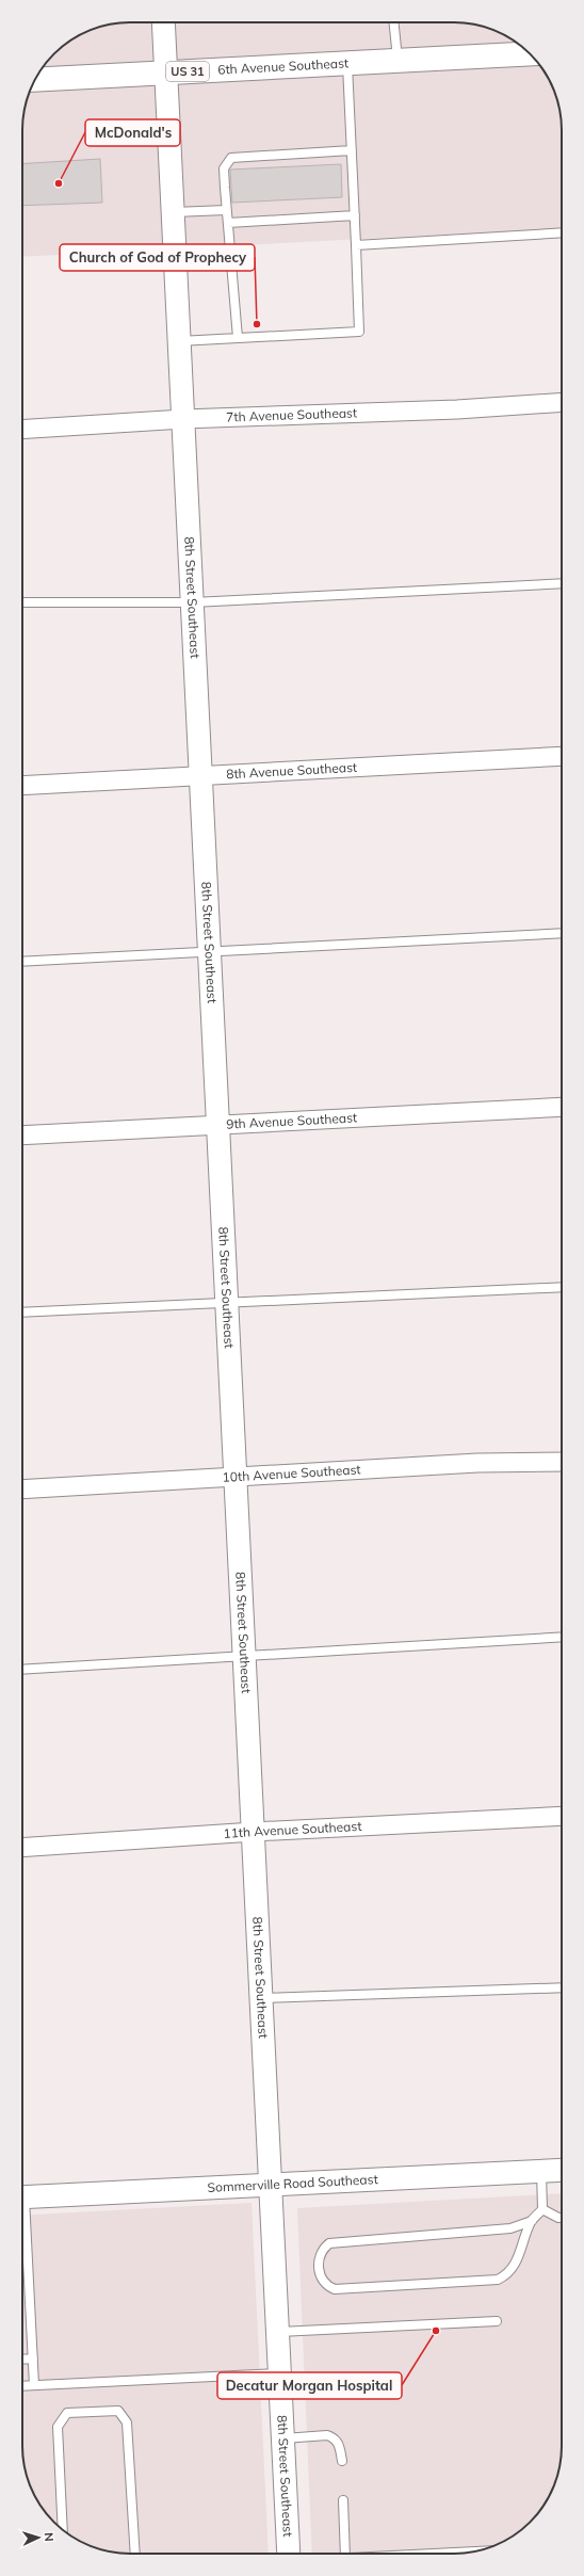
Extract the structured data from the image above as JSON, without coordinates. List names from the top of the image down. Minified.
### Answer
{"streets":{"main road":["6th Avenue Southeast","US 31"],"street":["7th Avenue Southeast","8th Street Southeast","8th Avenue Southeast","9th Avenue Southeast","10th Avenue Southeast","11th Avenue Southeast","Sommerville Road Southeast"]},"crossings":[["6th Avenue Southeast","8th Street Southeast"],["7th Avenue Southeast","8th Street Southeast"],["8th Street Southeast","8th Avenue Southeast"],["8th Street Southeast","9th Avenue Southeast"],["8th Street Southeast","10th Avenue Southeast"],["8th Street Southeast","11th Avenue Southeast"],["8th Street Southeast","Sommerville Road Southeast"]],"places":["McDonald's","Church of God of Prophecy","Decatur Morgan Hospital"],"north":"right"}
